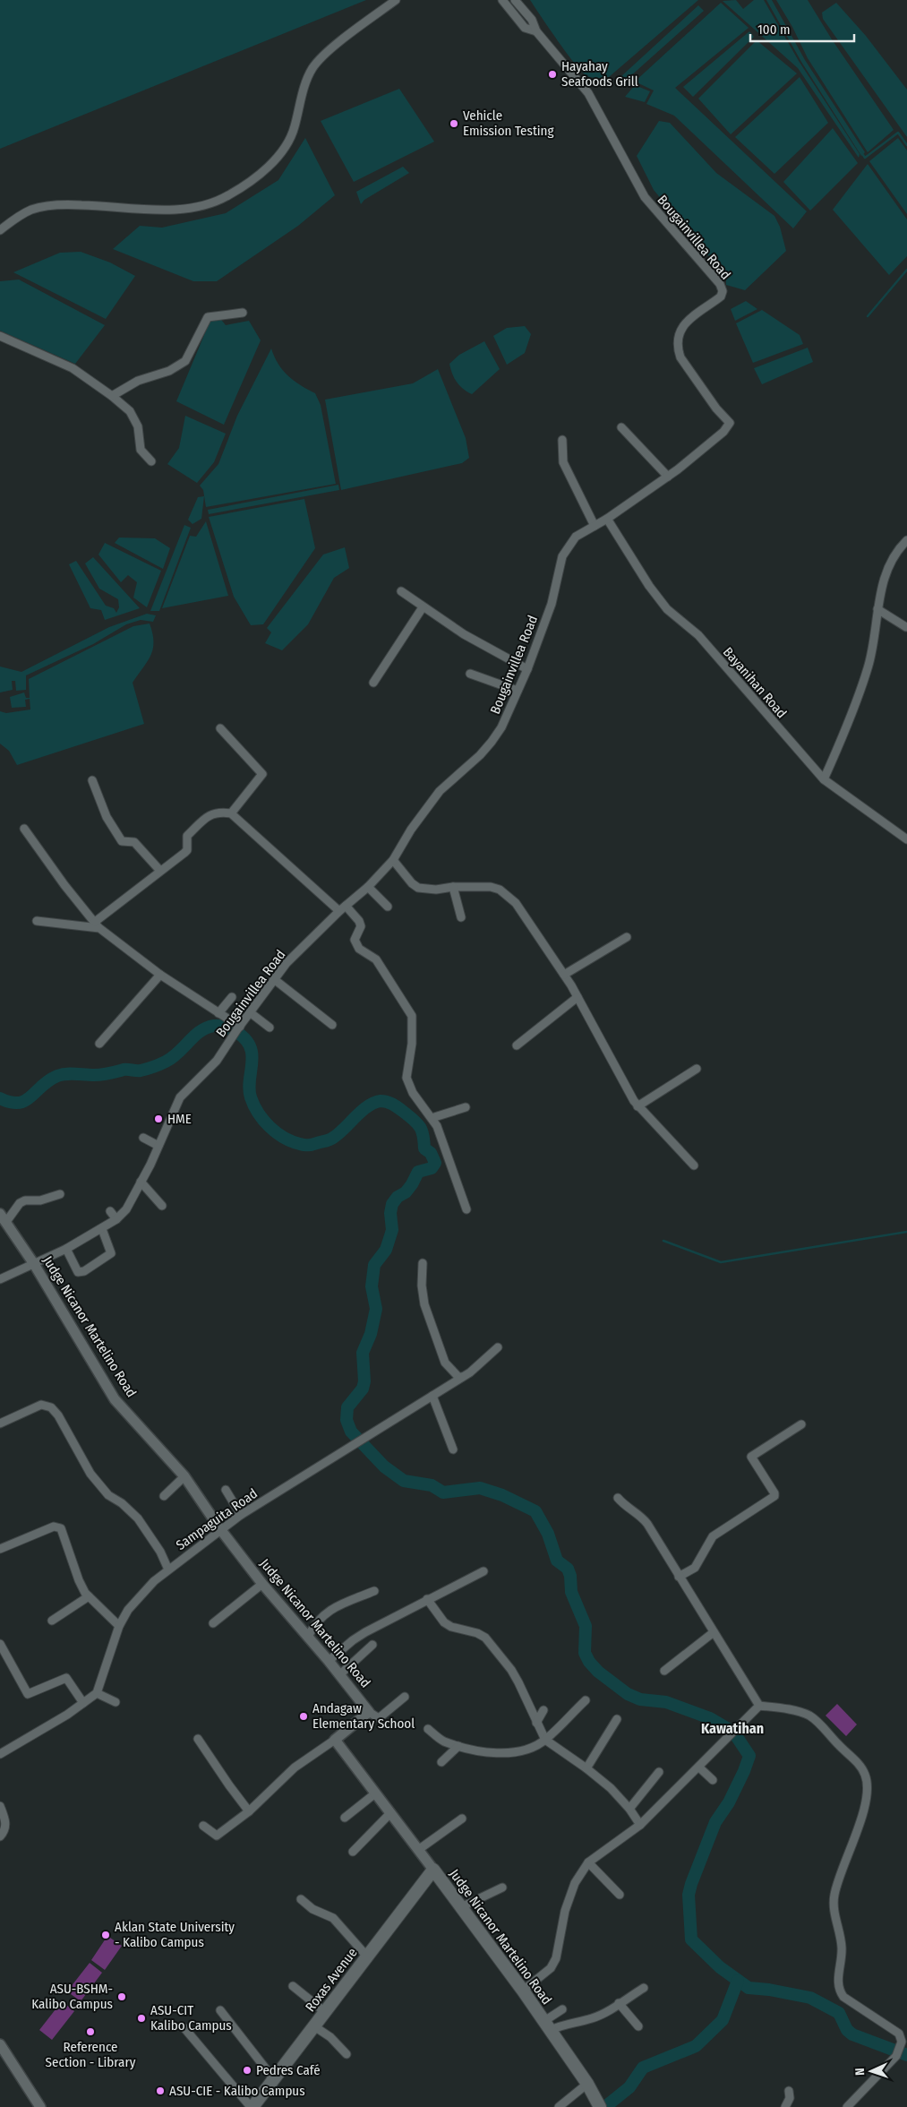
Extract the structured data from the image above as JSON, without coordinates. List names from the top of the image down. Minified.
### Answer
{"streets":{"main road":["Judge Nicanor Martelino Road","Roxas Avenue"],"street":["Bougainvillea Road","Bayanihan Road","Sampaguita Road"]},"crossings":[["Bougainvillea Road","Bayanihan Road"],["Bougainvillea Road","Judge Nicanor Martelino Road"],["Judge Nicanor Martelino Road","Sampaguita Road"],["Judge Nicanor Martelino Road","Roxas Avenue"]],"districts":["Kawatihan"],"places":["Hayahay Seafoods Grill","Vehicle Emission Testing","HME","Andagaw Elementary School","Aklan State University - Kalibo Campus","ASU-BSHM- Kalibo Campus","ASU-CIT Kalibo Campus","Reference Section - Library","Pedres Café","ASU-CIE - Kalibo Campus"],"scale_bar":"100 m","north":"left"}
